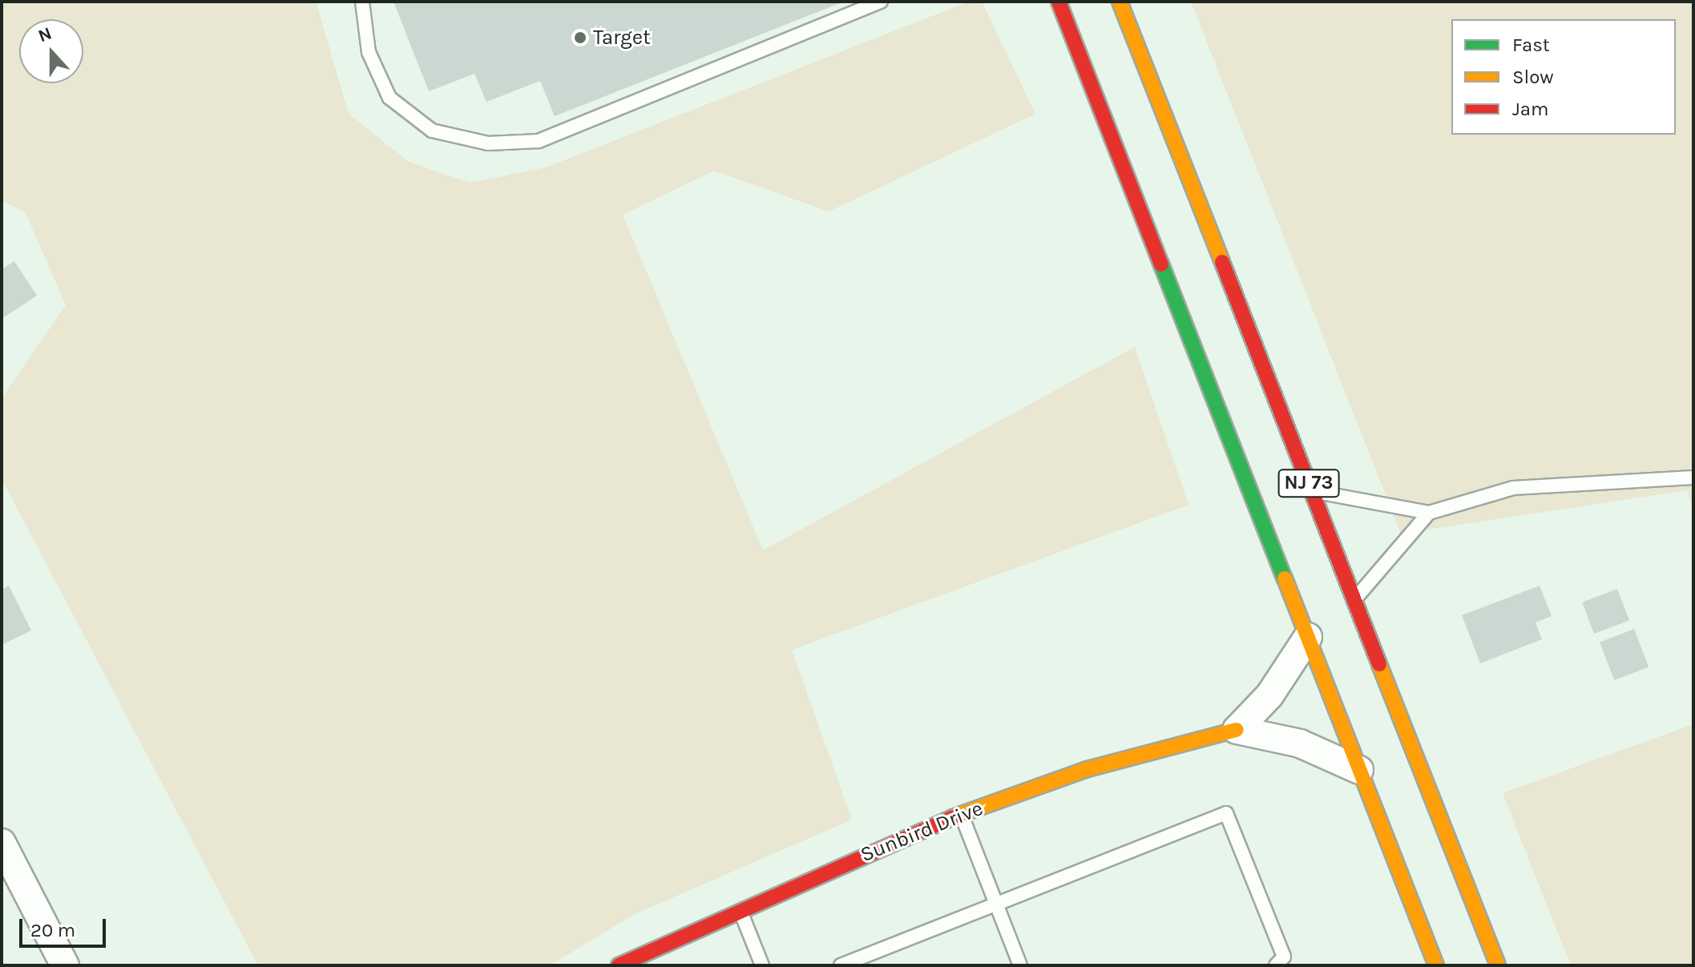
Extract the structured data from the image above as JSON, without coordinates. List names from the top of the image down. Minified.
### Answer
{"streets":{"main road":["NJ 73","Sunbird Drive"]},"crossings":[["NJ 73","Sunbird Drive"]],"places":["Target"],"legend":["Fast","Slow","Jam"],"scale_bar":"20 m","north":"top"}
